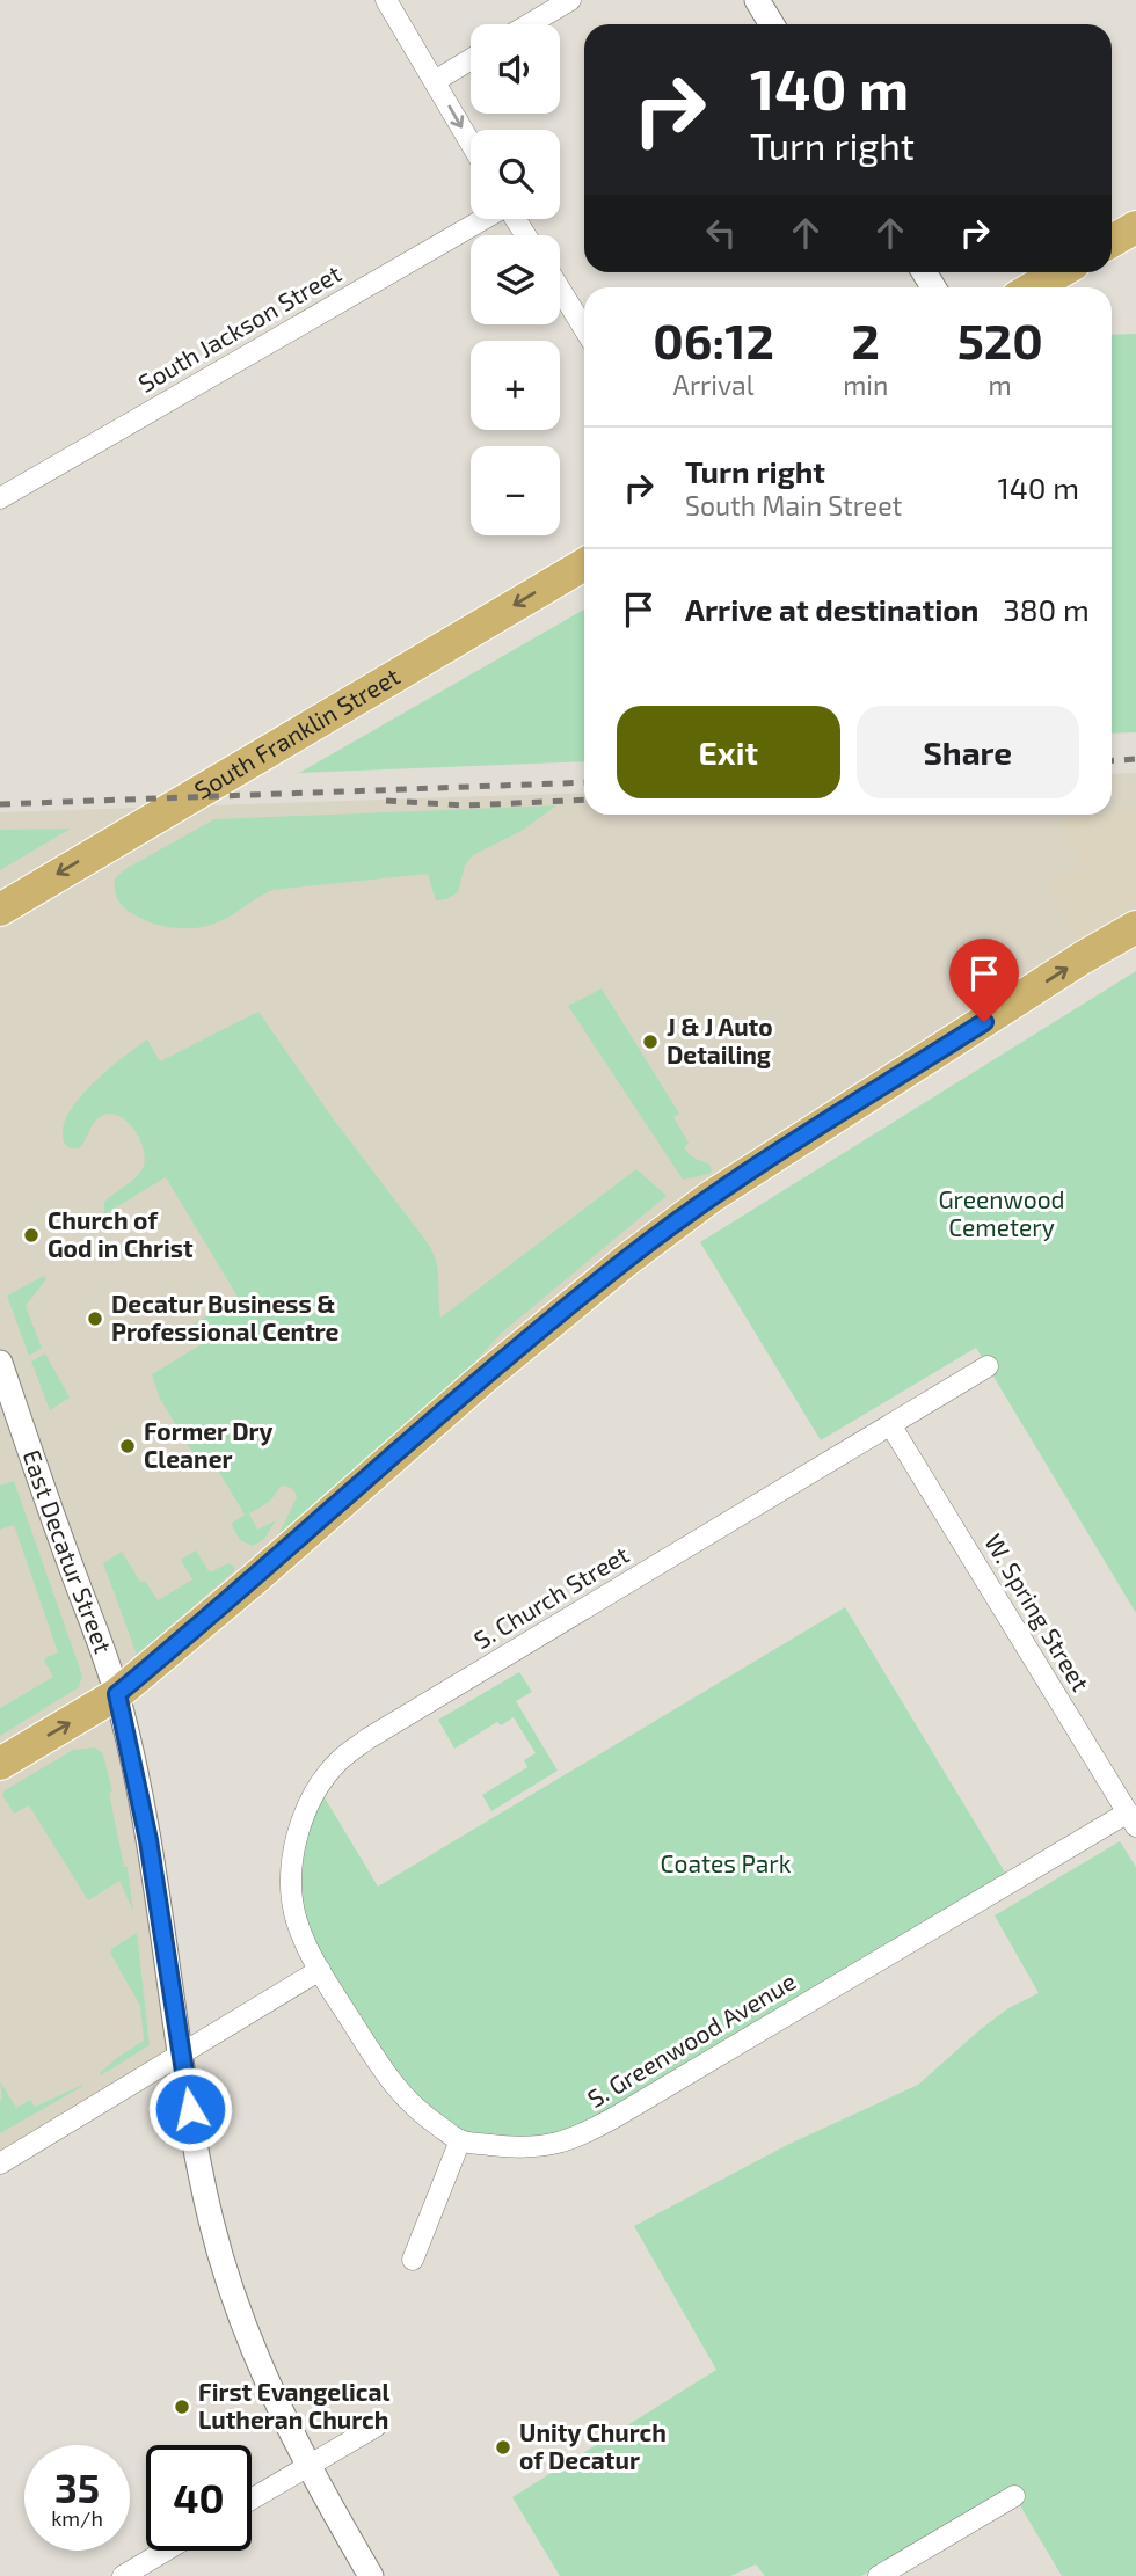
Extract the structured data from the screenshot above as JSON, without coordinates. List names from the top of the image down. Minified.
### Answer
{"streets":{"main road":["South Franklin Street"],"street":["South Jackson Street","East Decatur Street","S. Church Street","W. Spring Street","S. Greenwood Avenue"]},"crossings":[["S. Church Street","W. Spring Street"],["S. Church Street","S. Greenwood Avenue"],["W. Spring Street","S. Greenwood Avenue"]],"one_way":["South Franklin Street"],"parks":["Greenwood Cemetery","Coates Park"],"places":["J & J Auto Detailing","Church of God in Christ","Decatur Business & Professional Centre","Former Dry Cleaner","First Evangelical Lutheran Church","Unity Church of Decatur"],"page":{"map_buttons":["+","−"],"turn":["140 m","Turn right"],"eta":["06:12","Arrival","2","min","520","m"],"list":[{"name":"Turn right","note":"South Main Street","value":"140 m"},{"name":"Arrive at destination","value":"380 m"}],"buttons":["Exit","Share"],"speed":"35 km/h","limit":"40"}}
